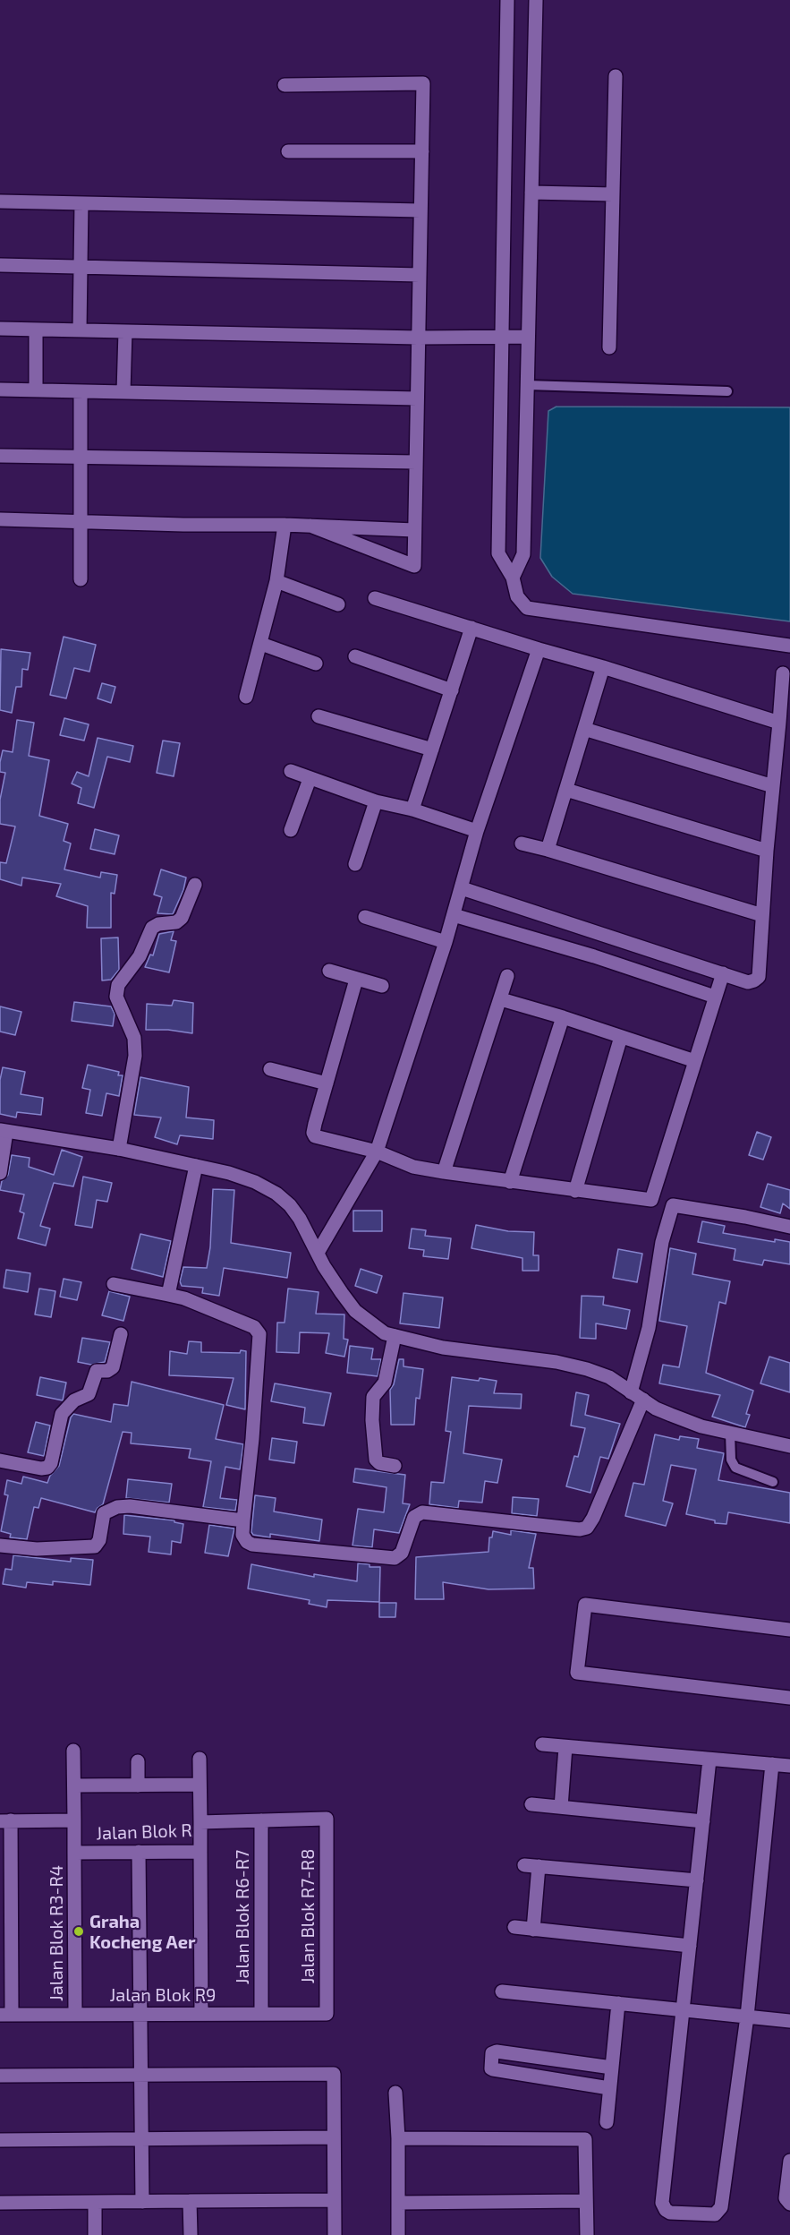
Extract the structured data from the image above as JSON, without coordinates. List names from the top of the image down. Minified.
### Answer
{"streets":{"street":["Jalan Blok R","Jalan Blok R7-R8","Jalan Blok R6-R7","Jalan Blok R3-R4","Jalan Blok R9"]},"crossings":[["Jalan Blok R","Jalan Blok R7-R8"],["Jalan Blok R","Jalan Blok R6-R7"],["Jalan Blok R","Jalan Blok R3-R4"],["Jalan Blok R7-R8","Jalan Blok R9"],["Jalan Blok R6-R7","Jalan Blok R9"],["Jalan Blok R3-R4","Jalan Blok R9"]],"places":["Graha Kocheng Aer"]}
